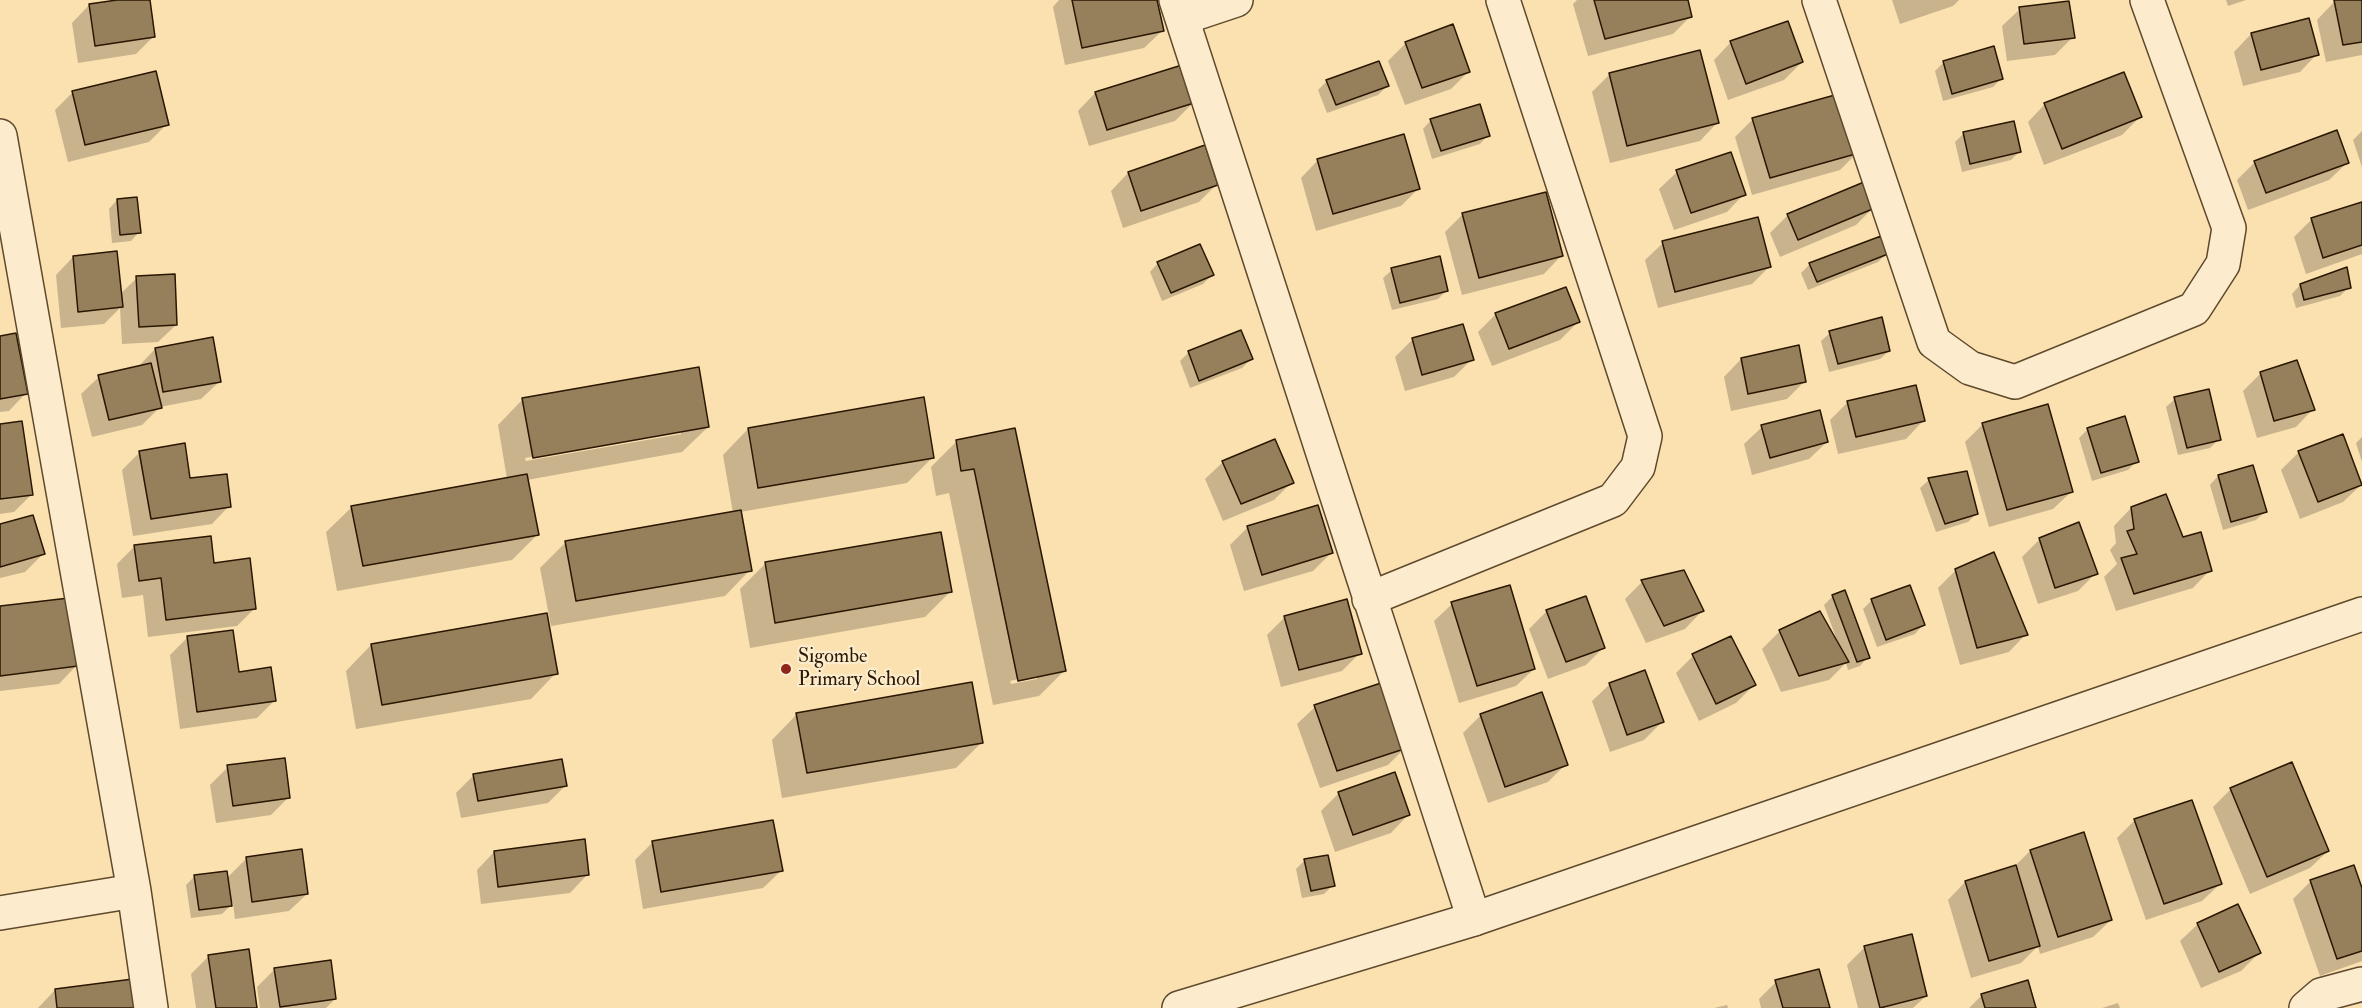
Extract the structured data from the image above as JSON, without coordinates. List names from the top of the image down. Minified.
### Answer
{"places":["Sigombe Primary School"]}
